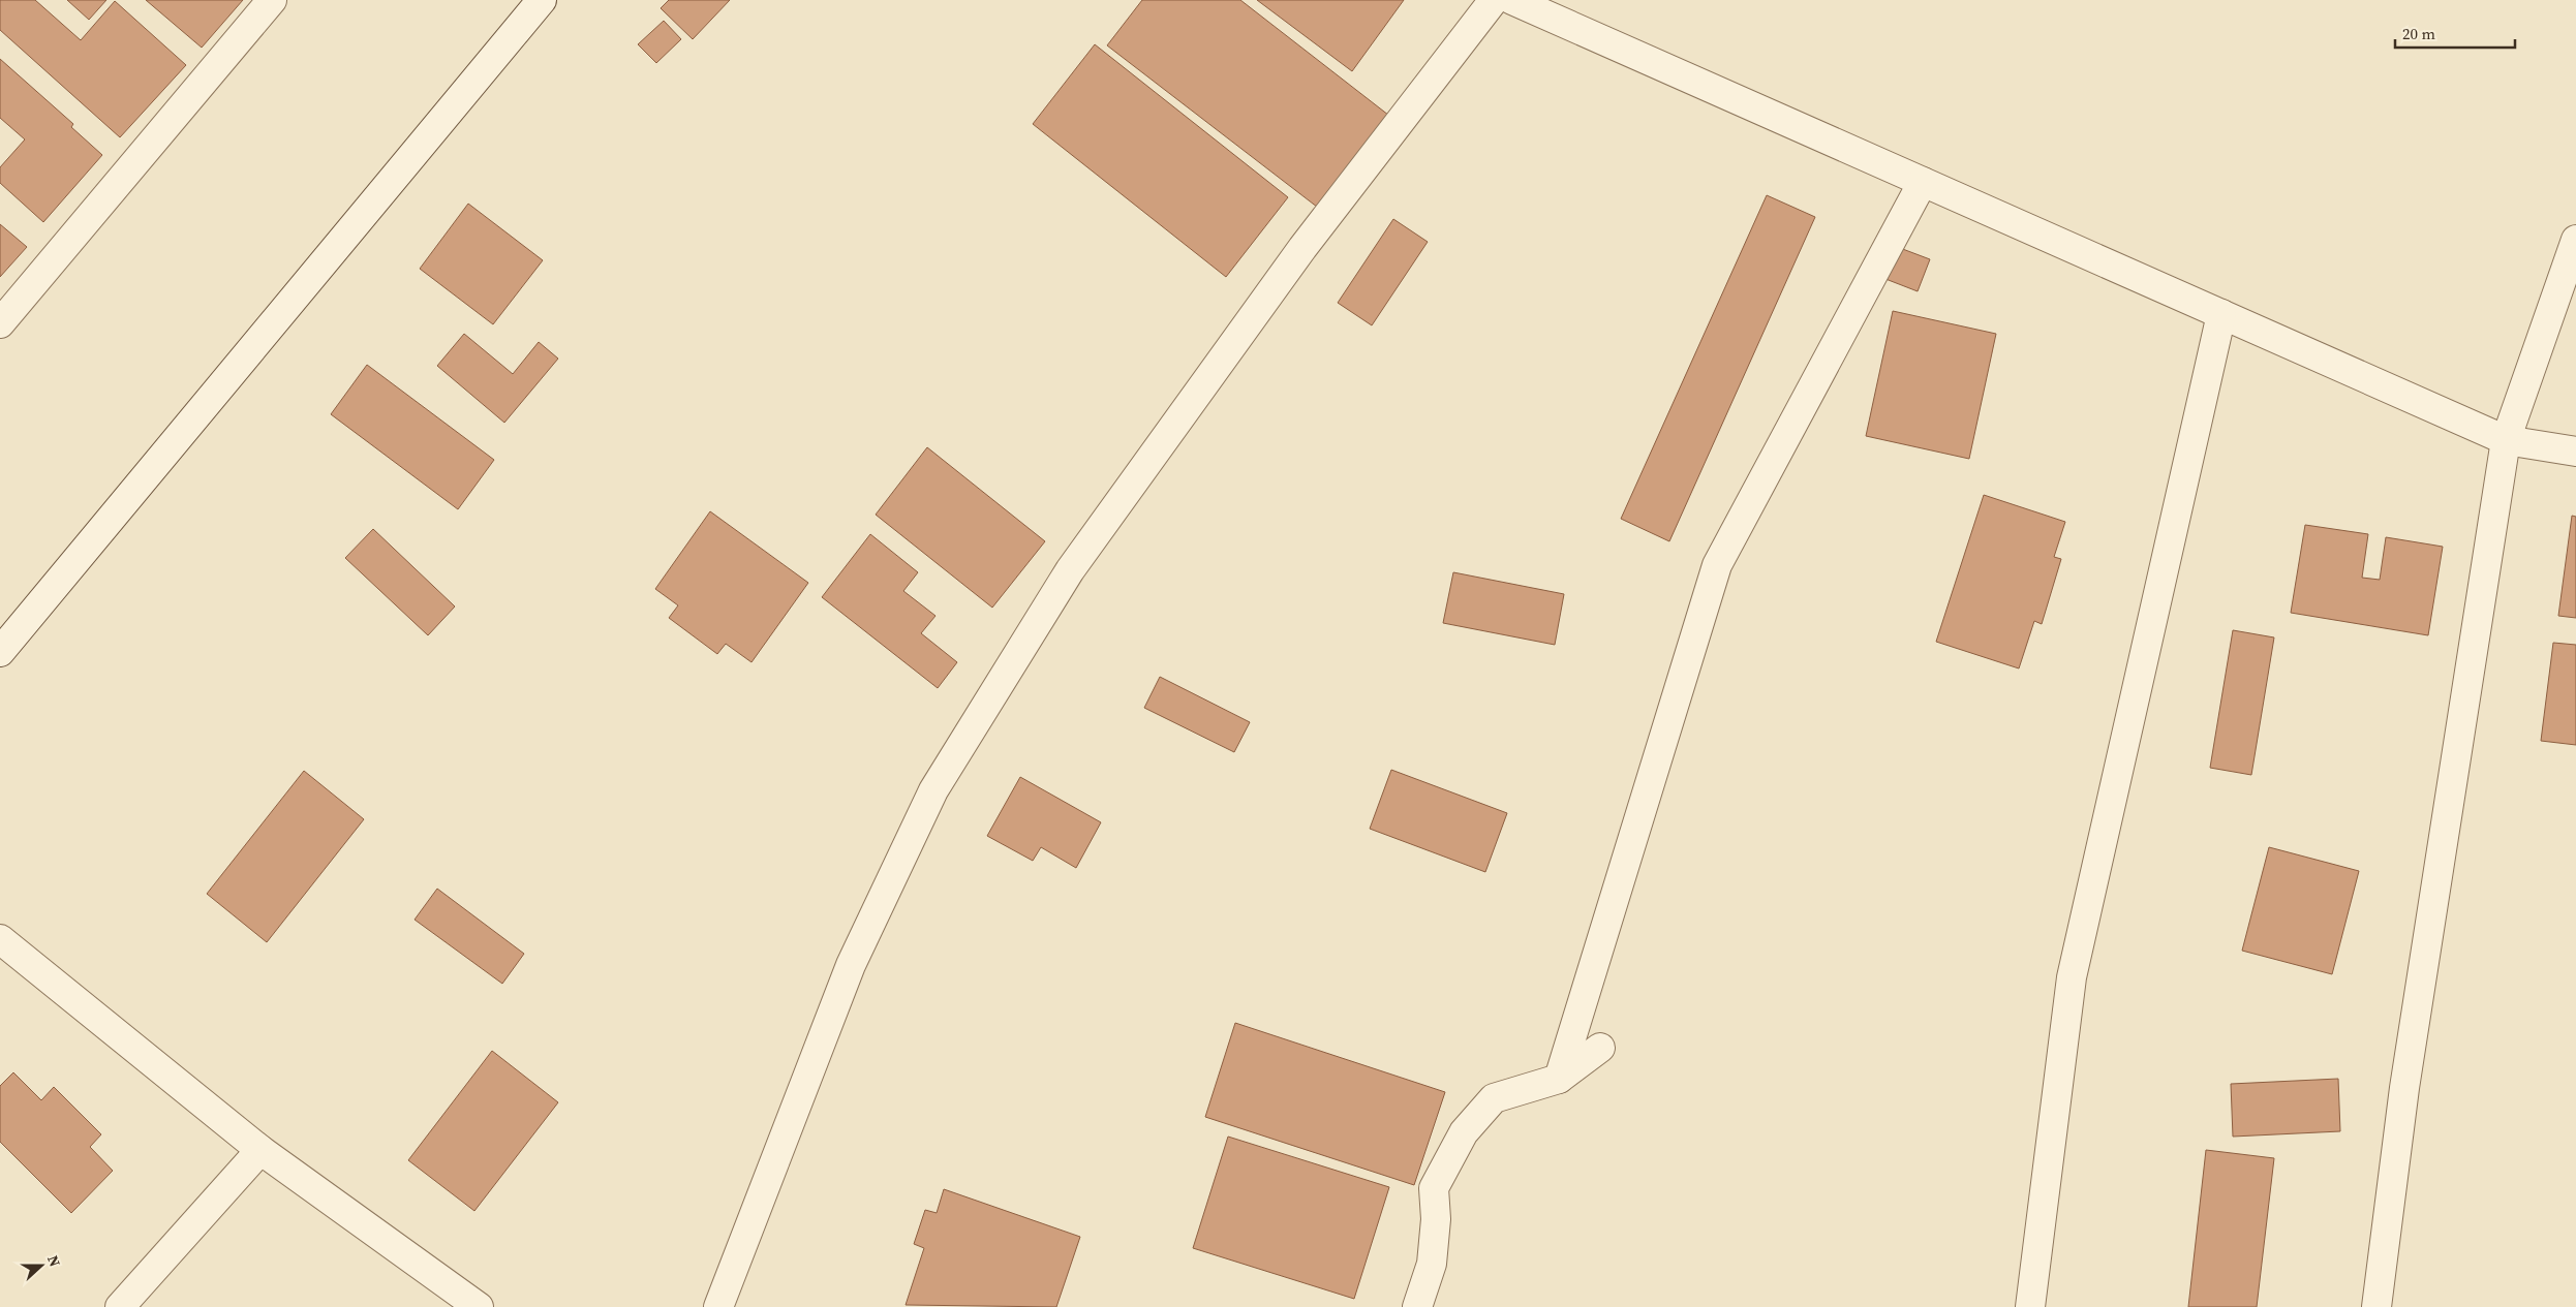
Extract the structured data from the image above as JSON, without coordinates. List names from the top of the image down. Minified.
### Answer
{"scale_bar":"20 m","north":"right"}
